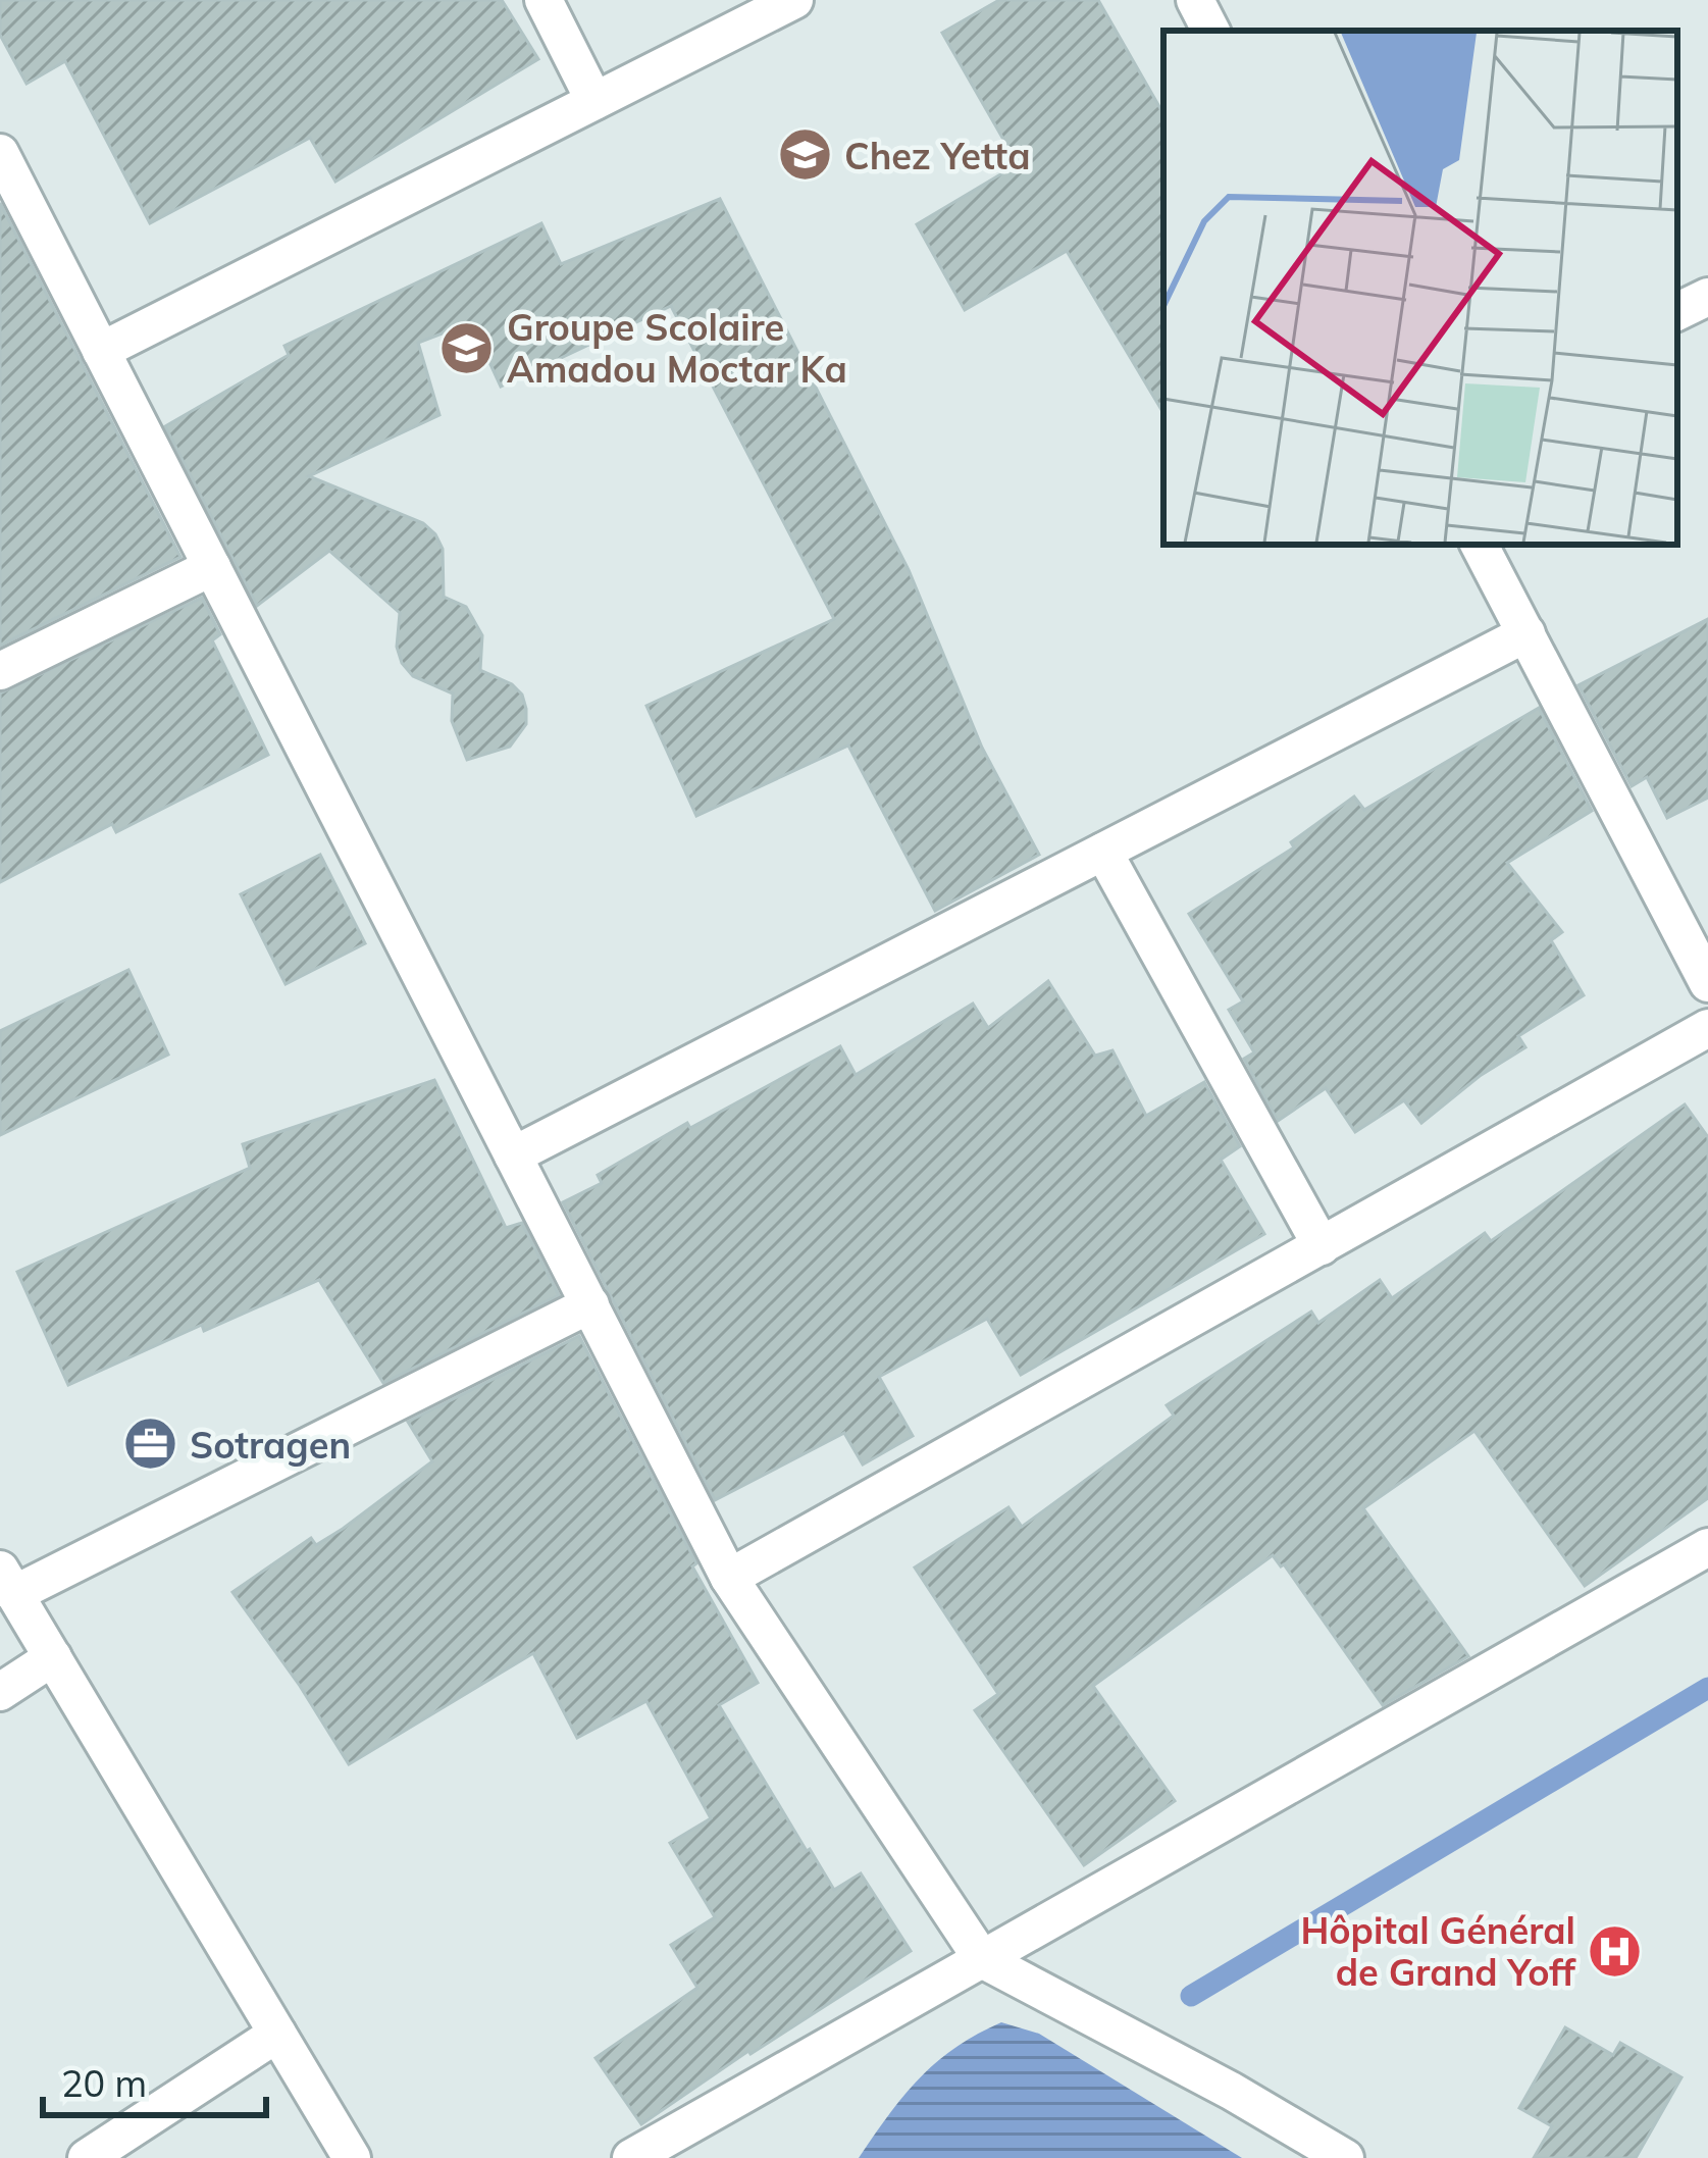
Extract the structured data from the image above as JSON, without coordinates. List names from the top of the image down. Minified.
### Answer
{"places":{"school or university":["Chez Yetta","Groupe Scolaire Amadou Moctar Ka"],"office":["Sotragen"],"hospital":["Hôpital Général de Grand Yoff"]},"scale_bar":"20 m"}
